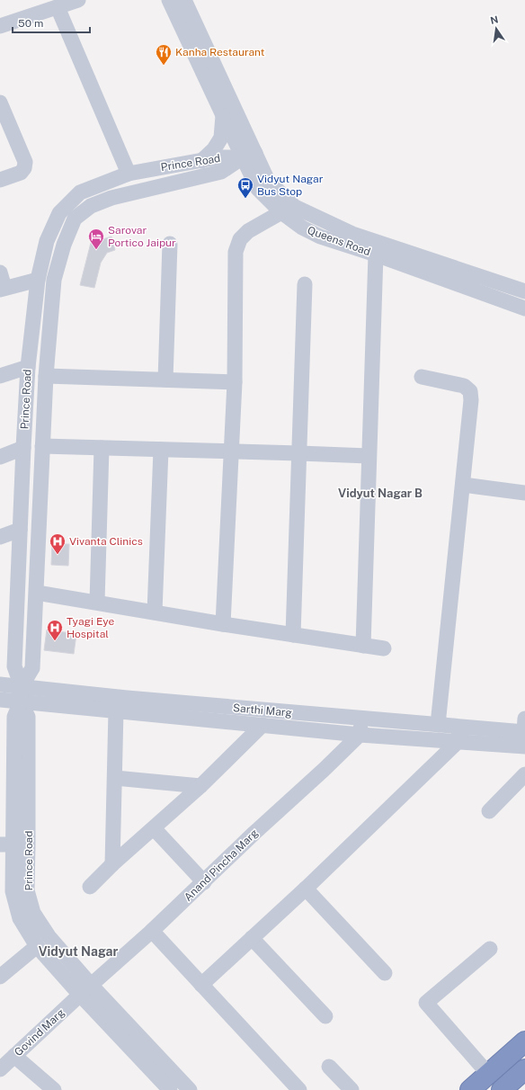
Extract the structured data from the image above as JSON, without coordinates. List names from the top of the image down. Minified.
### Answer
{"streets":{"street":["Prince Road","Queens Road","Sarthi Marg","Anand Pincha Marg","Govind Marg"]},"crossings":[["Prince Road","Queens Road"],["Prince Road","Sarthi Marg"],["Prince Road","Anand Pincha Marg"],["Prince Road","Govind Marg"],["Anand Pincha Marg","Govind Marg"]],"districts":["Vidyut Nagar B","Vidyut Nagar"],"places":{"restaurant":["Kanha Restaurant"],"bus stop":["Vidyut Nagar Bus Stop"],"hotel":["Sarovar Portico Jaipur"],"hospital":["Vivanta Clinics","Tyagi Eye Hospital"]},"scale_bar":"50 m","north":"top"}
